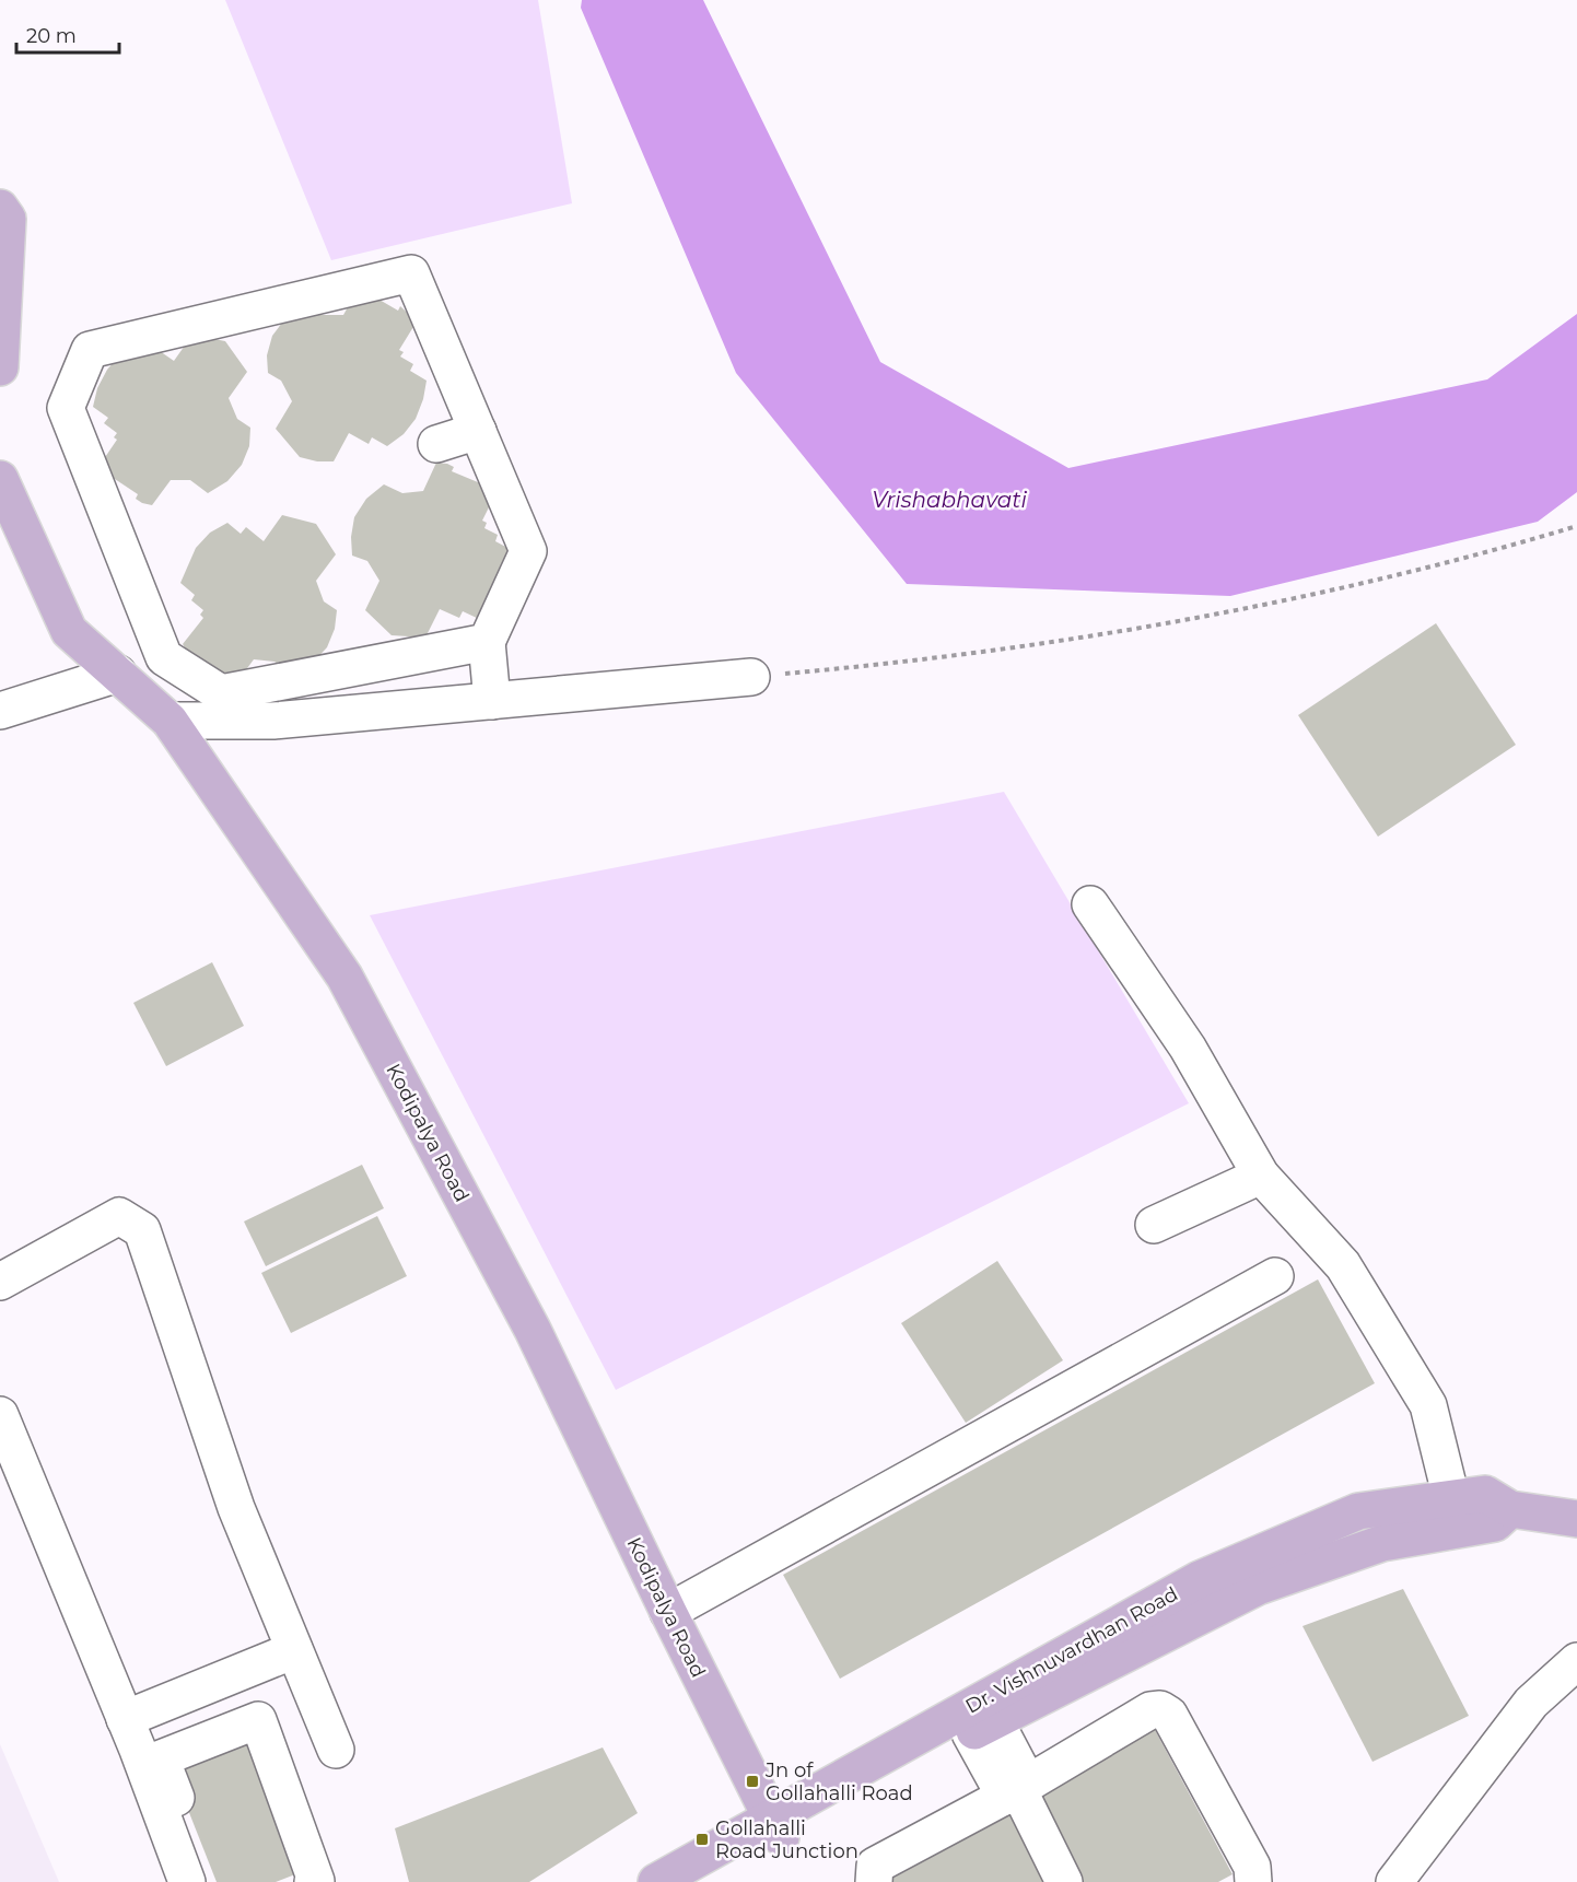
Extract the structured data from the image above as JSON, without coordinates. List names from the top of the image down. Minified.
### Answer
{"streets":{"main road":["Kodipalya Road","Dr. Vishnuvardhan Road"]},"crossings":[["Kodipalya Road","Dr. Vishnuvardhan Road"]],"water":["Vrishabhavati"],"places":{"transit":["Jn of Gollahalli Road","Gollahalli Road Junction"]},"scale_bar":"20 m"}
